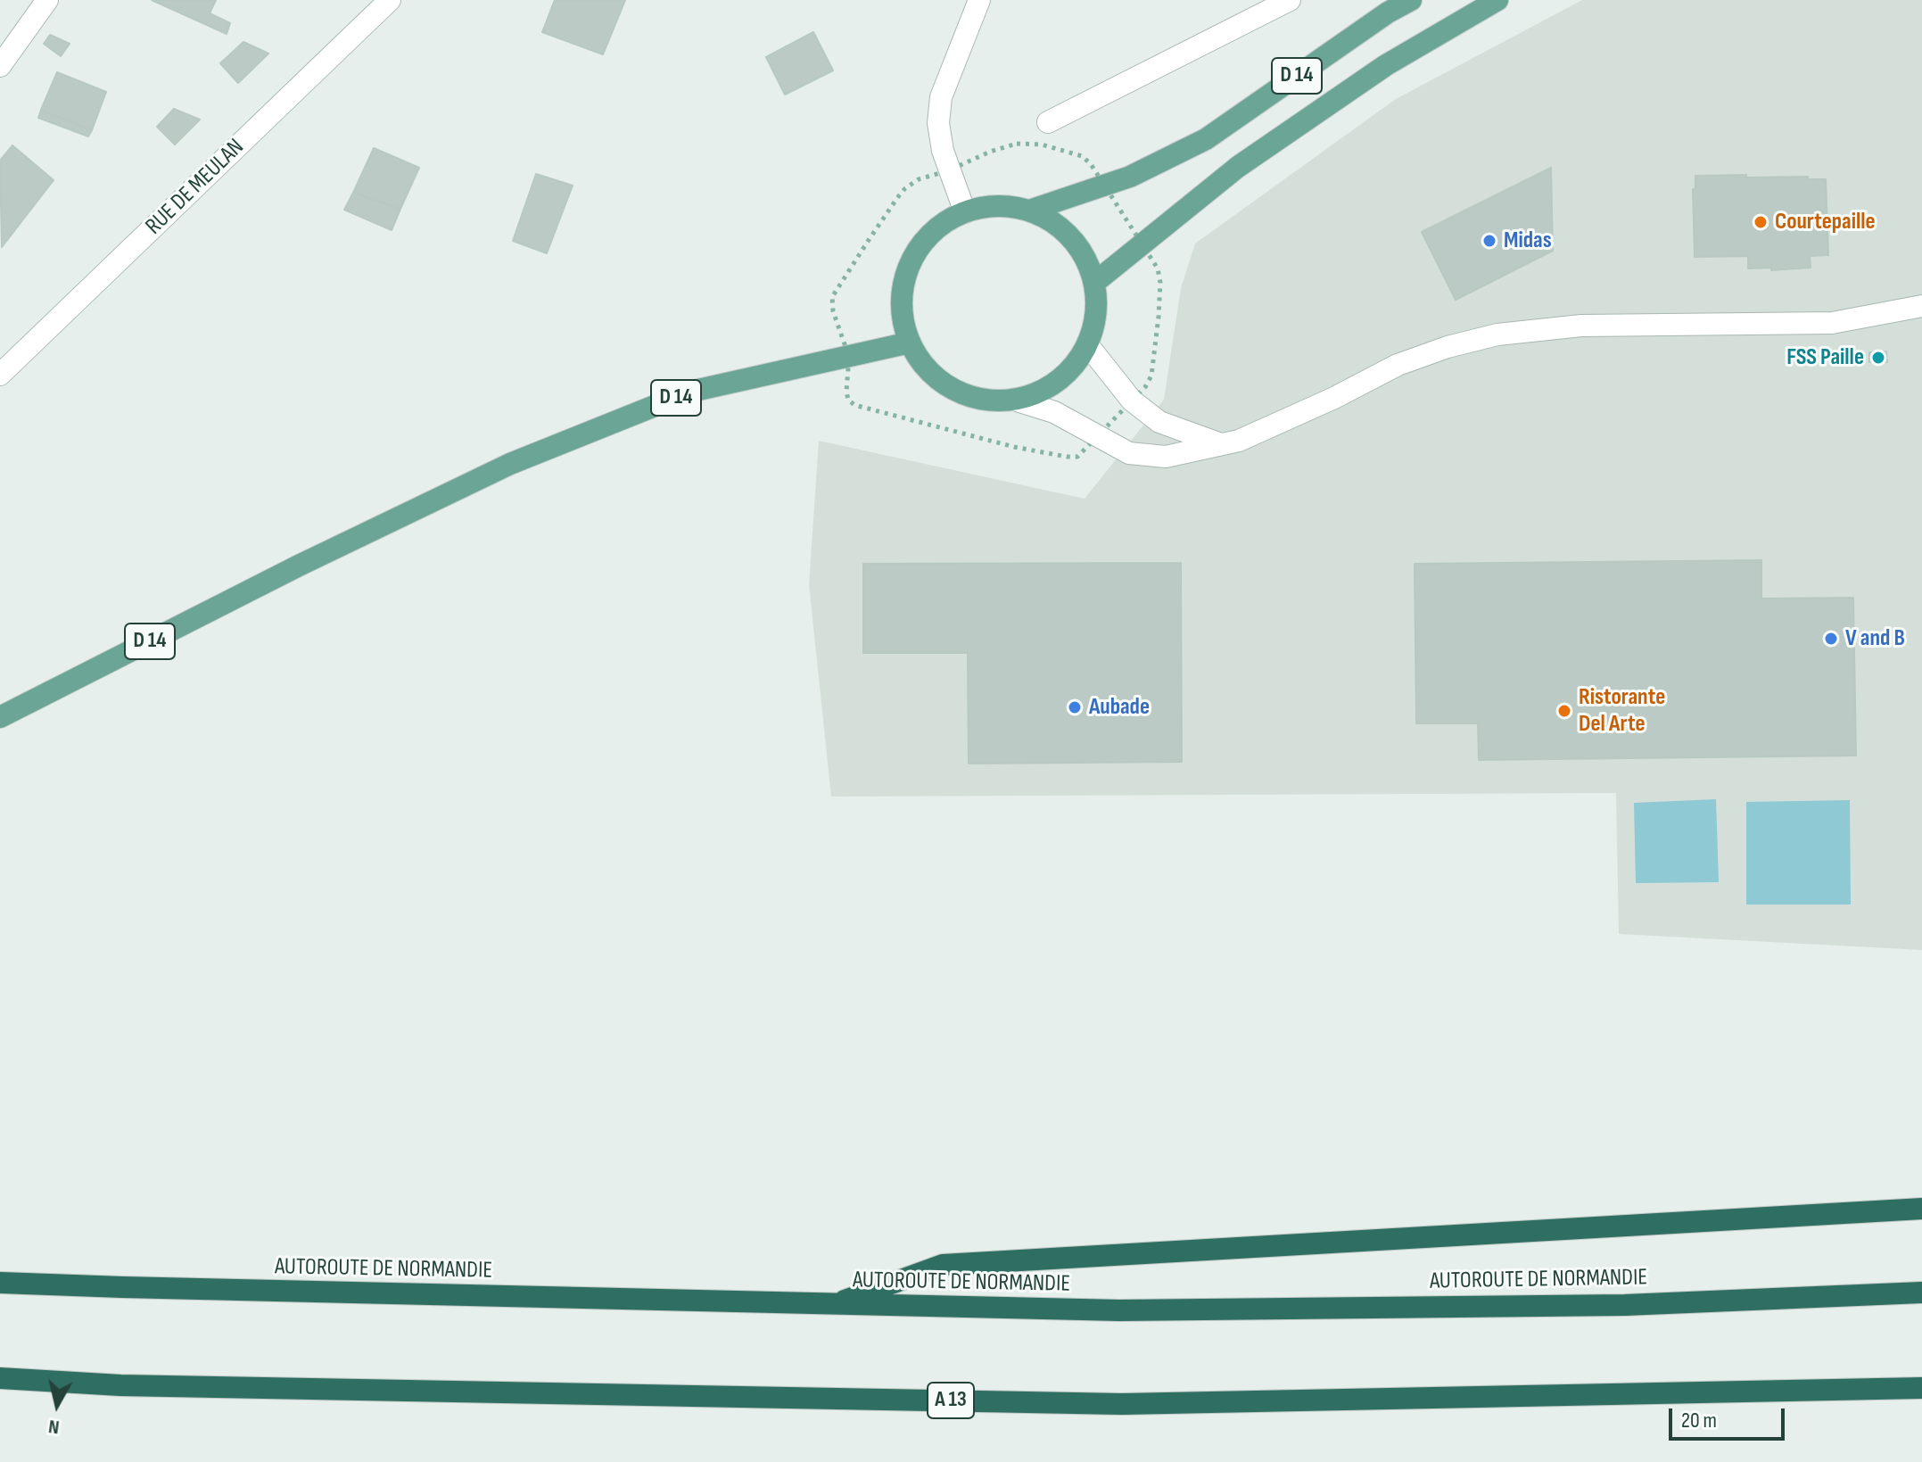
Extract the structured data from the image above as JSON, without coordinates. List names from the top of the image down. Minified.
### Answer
{"streets":{"highway":["AUTOROUTE DE NORMANDIE","A 13"],"main road":["D 14"],"street":["RUE DE MEULAN"]},"places":["Courtepaille","Midas","FSS Paille","V and B","Aubade","Ristorante Del Arte"],"scale_bar":"20 m","north":"bottom"}
